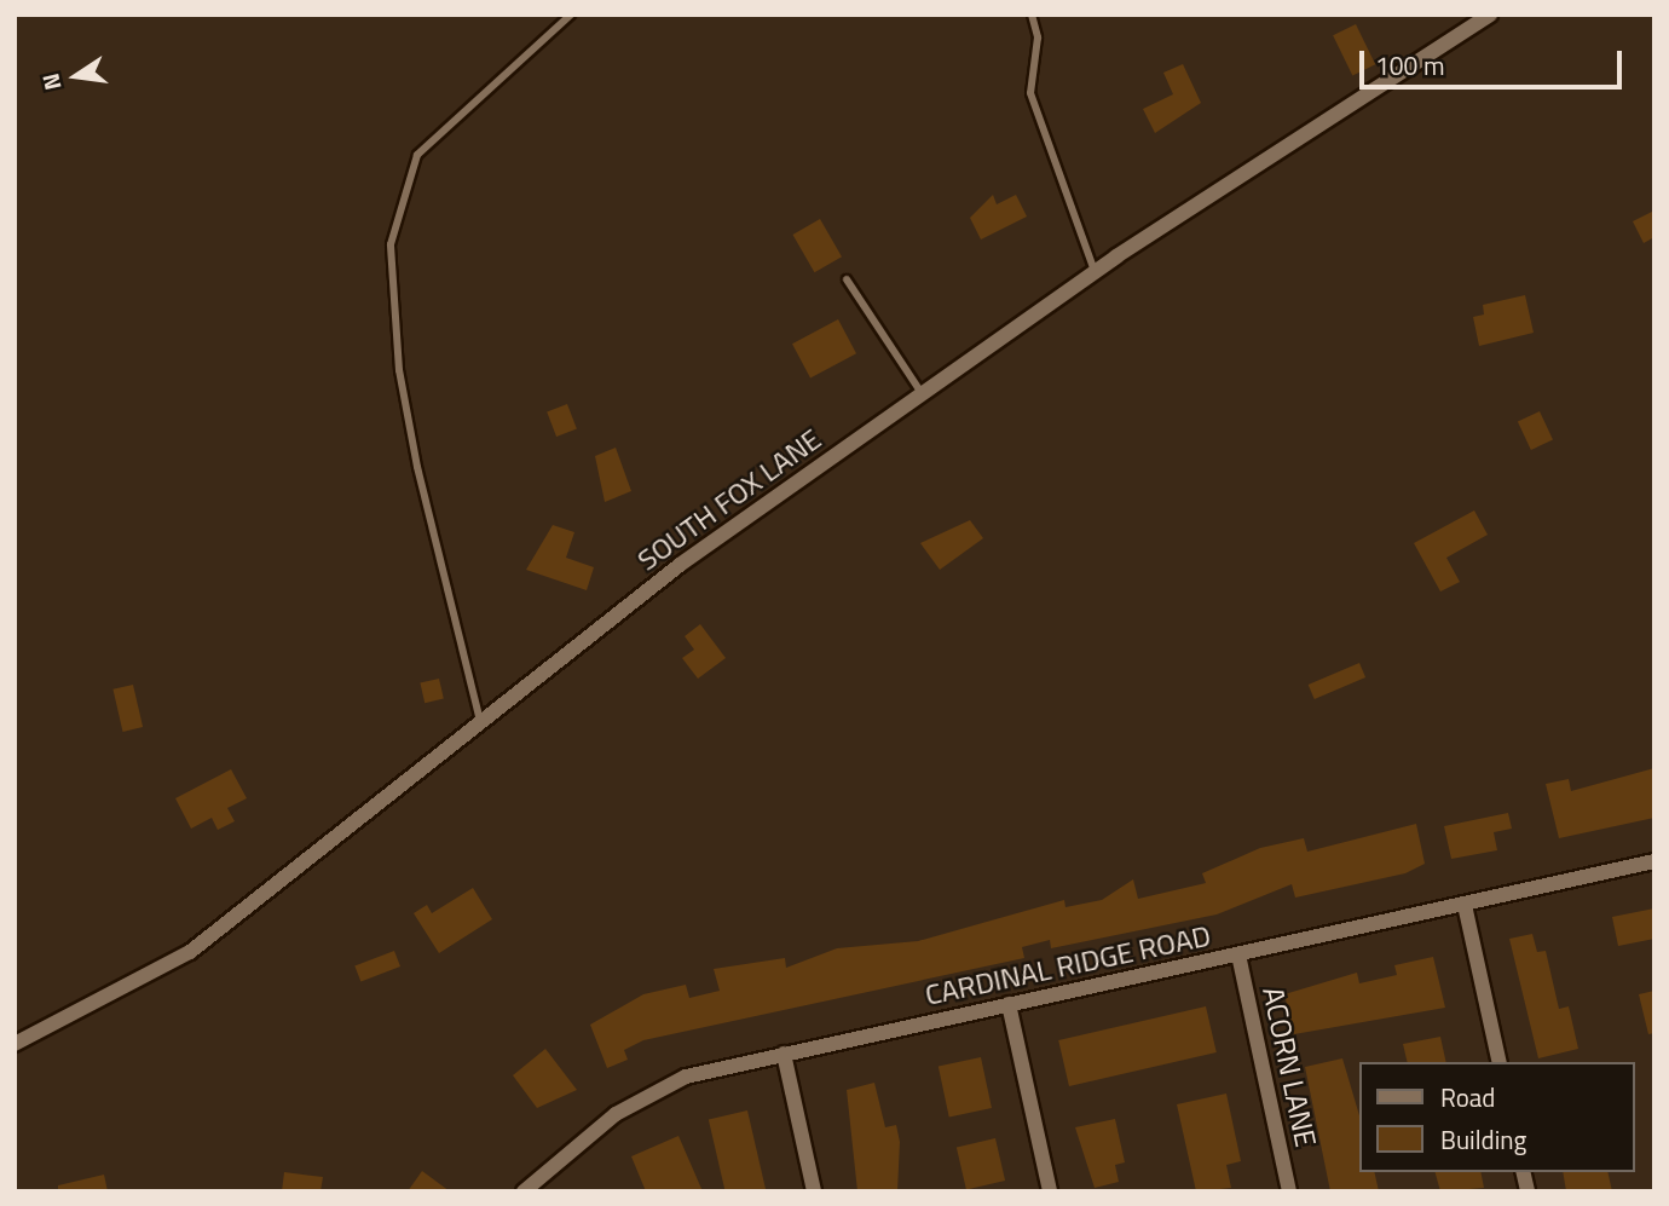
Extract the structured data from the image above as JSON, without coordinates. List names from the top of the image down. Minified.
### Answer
{"streets":{"street":["SOUTH FOX LANE","CARDINAL RIDGE ROAD","ACORN LANE"]},"crossings":[["CARDINAL RIDGE ROAD","ACORN LANE"]],"legend":["Road","Building"],"scale_bar":"100 m","north":"left"}
